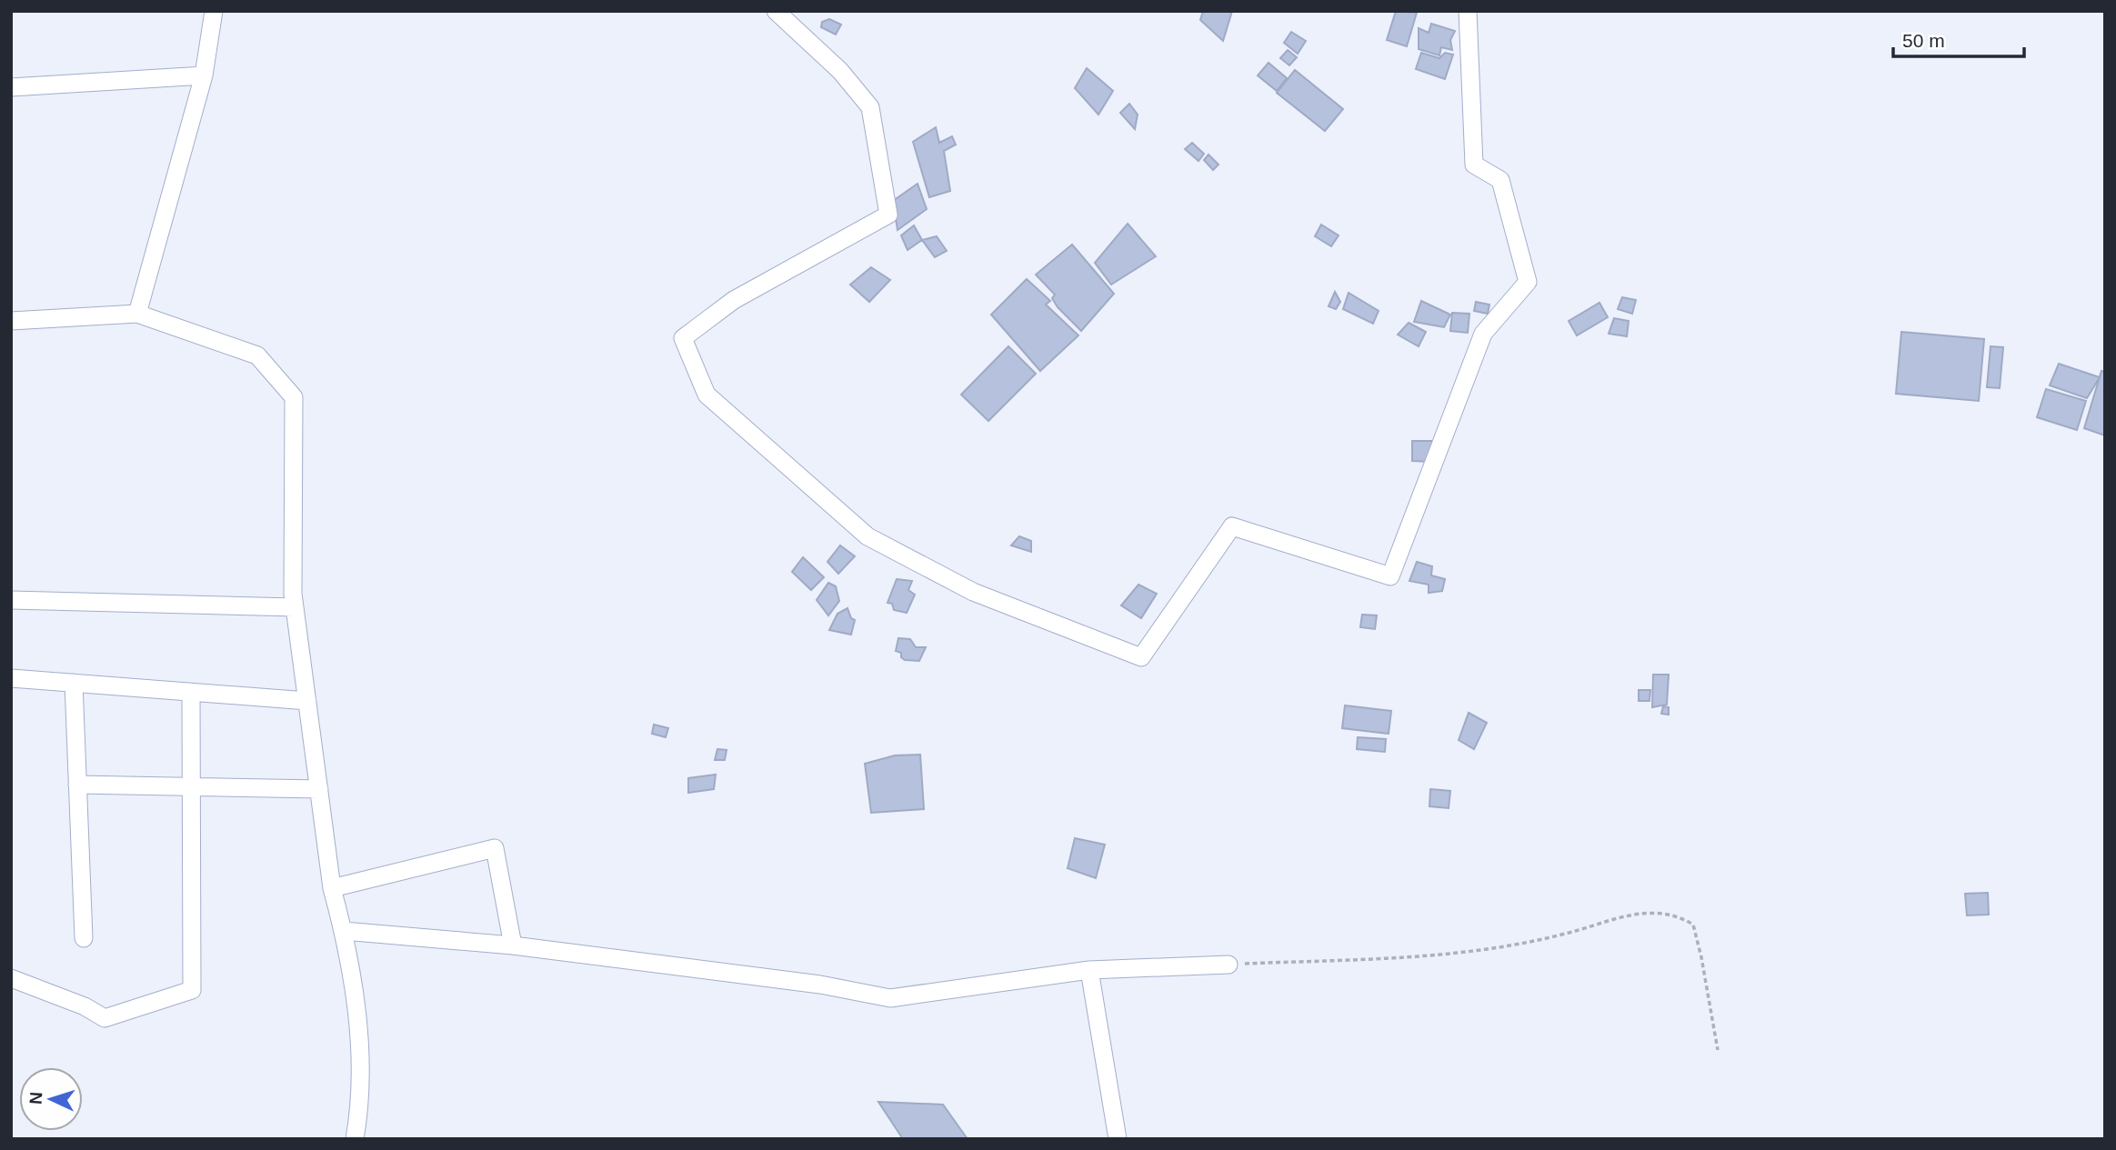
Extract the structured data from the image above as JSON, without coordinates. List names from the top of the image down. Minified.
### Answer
{"scale_bar":"50 m","north":"left"}
